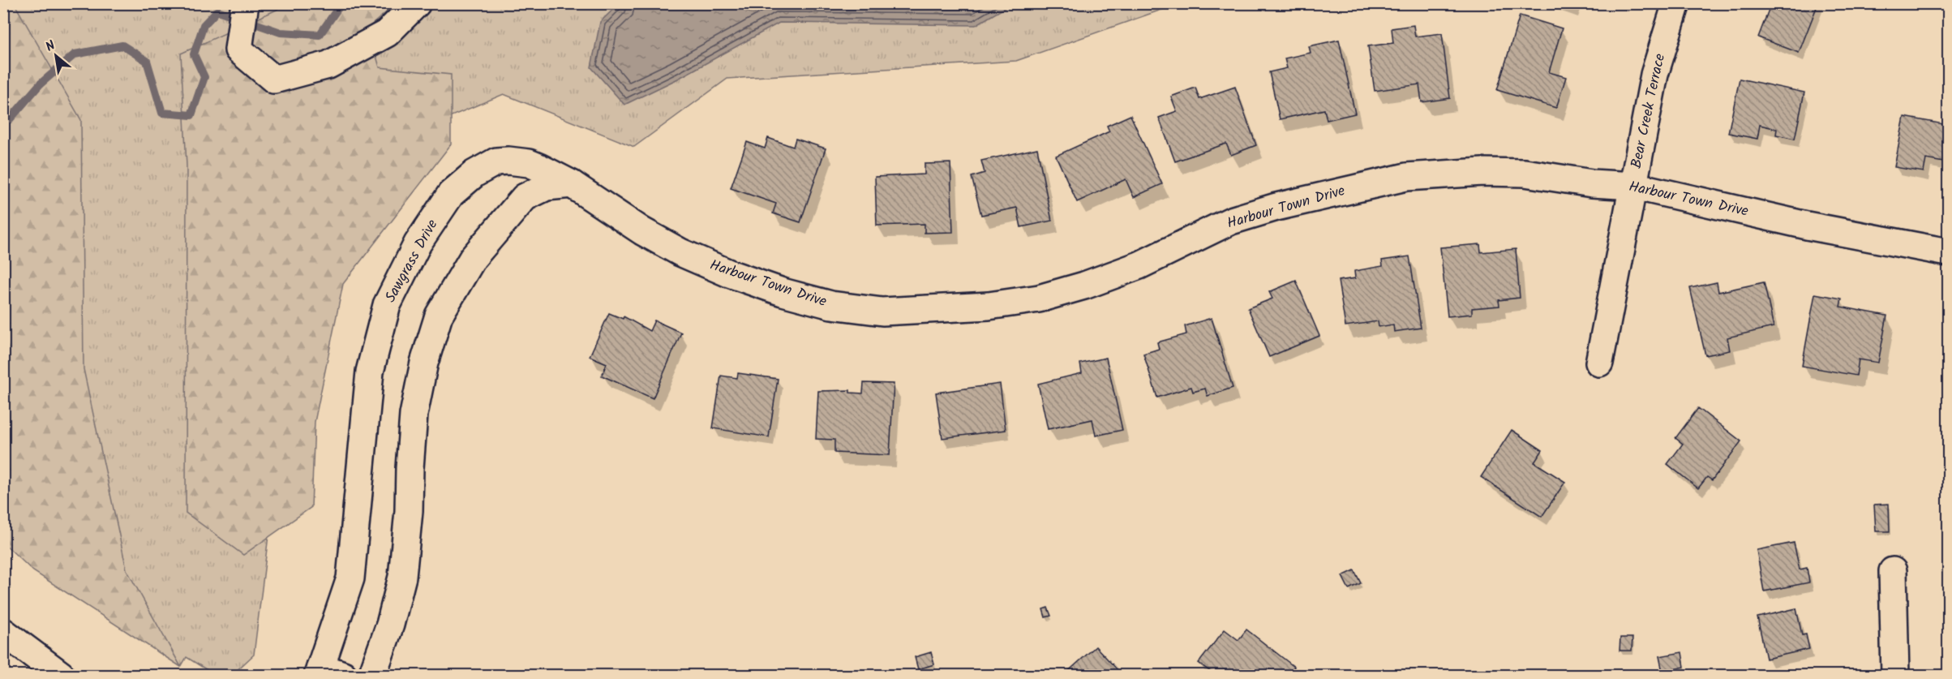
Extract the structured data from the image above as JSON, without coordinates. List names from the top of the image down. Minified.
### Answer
{"streets":{"street":["Bear Creek Terrace","Harbour Town Drive","Sawgrass Drive"]},"crossings":[["Bear Creek Terrace","Harbour Town Drive"],["Harbour Town Drive","Sawgrass Drive"]],"north":"top left"}
